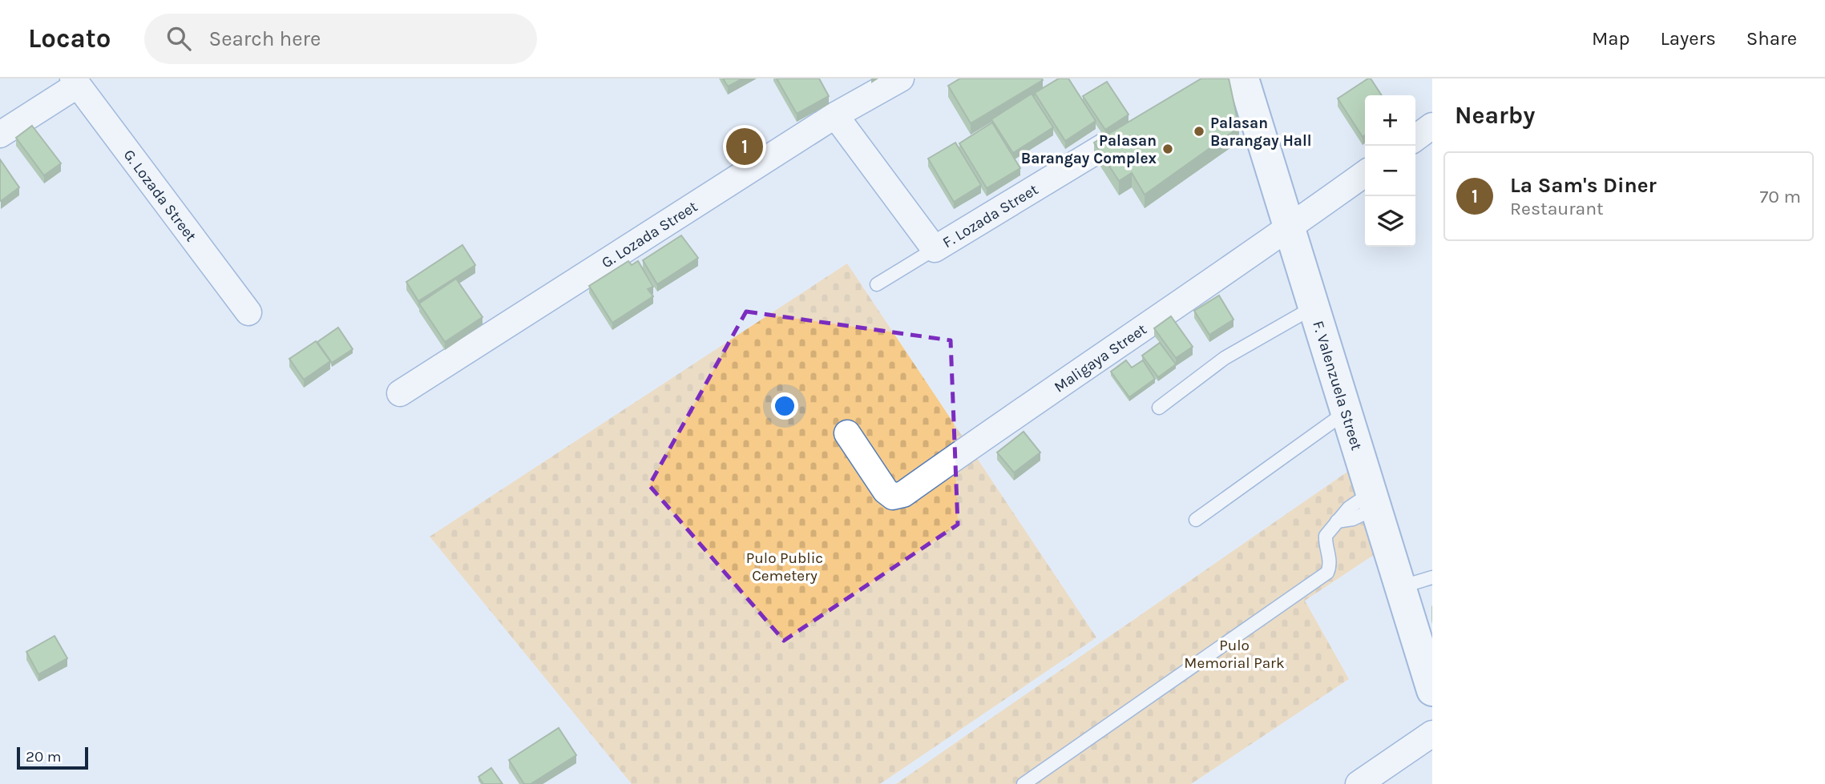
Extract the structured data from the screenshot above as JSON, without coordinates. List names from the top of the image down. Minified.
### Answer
{"streets":{"street":["G. Lozada Street","F. Lozada Street","Maligaya Street","F. Valenzuela Street"]},"crossings":[["G. Lozada Street","F. Lozada Street"],["Maligaya Street","F. Valenzuela Street"]],"parks":["Pulo Public Cemetery","Pulo Memorial Park"],"places":["Palasan Barangay Hall","Palasan Barangay Complex"],"scale_bar":"20 m","page":{"header":"Locato","search":"Search here","nav":["Map","Layers","Share"],"heading":"Nearby","map_buttons":["+","−"],"pins":"1","list":[{"mark":"1","name":"La Sam's Diner","note":"Restaurant","value":"70 m"}],"scale":"20 m"}}
